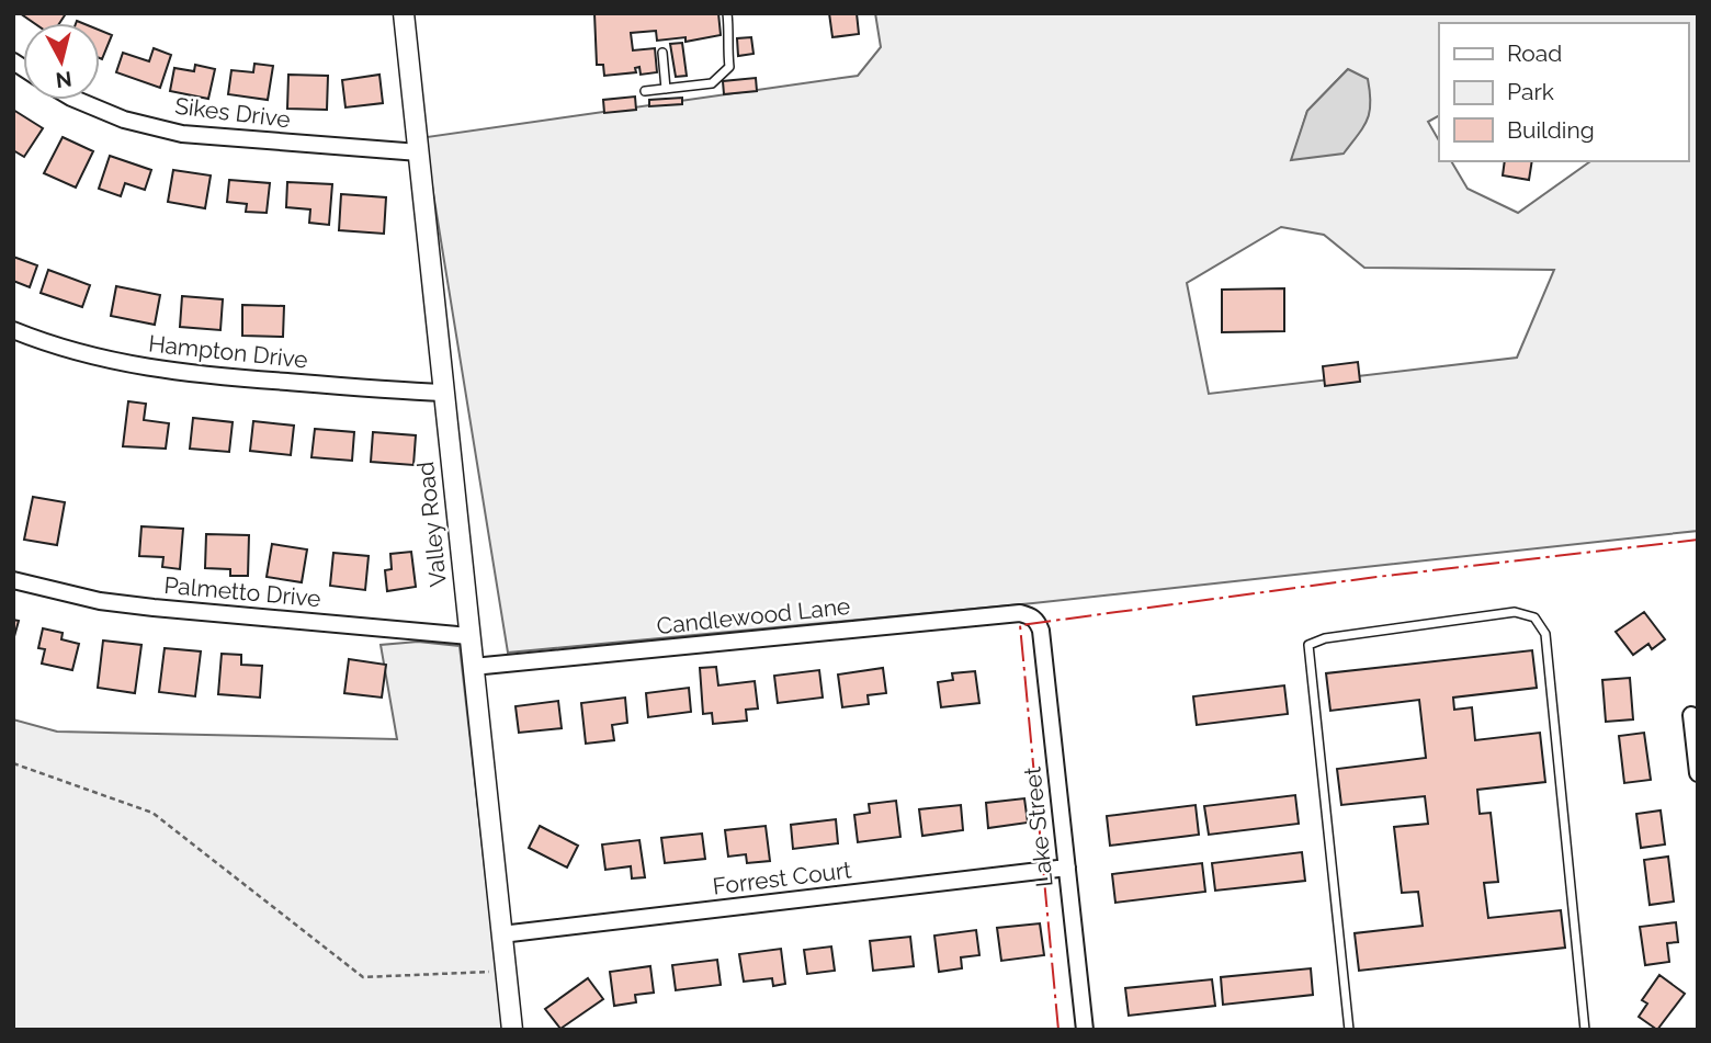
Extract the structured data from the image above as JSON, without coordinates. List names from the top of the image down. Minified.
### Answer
{"streets":{"street":["Sikes Drive","Hampton Drive","Valley Road","Palmetto Drive","Candlewood Lane","Lake Street","Forrest Court"]},"crossings":[["Sikes Drive","Valley Road"],["Hampton Drive","Valley Road"],["Valley Road","Palmetto Drive"],["Valley Road","Candlewood Lane"],["Valley Road","Forrest Court"],["Candlewood Lane","Lake Street"],["Lake Street","Forrest Court"]],"legend":["Road","Park","Building"],"north":"bottom"}
